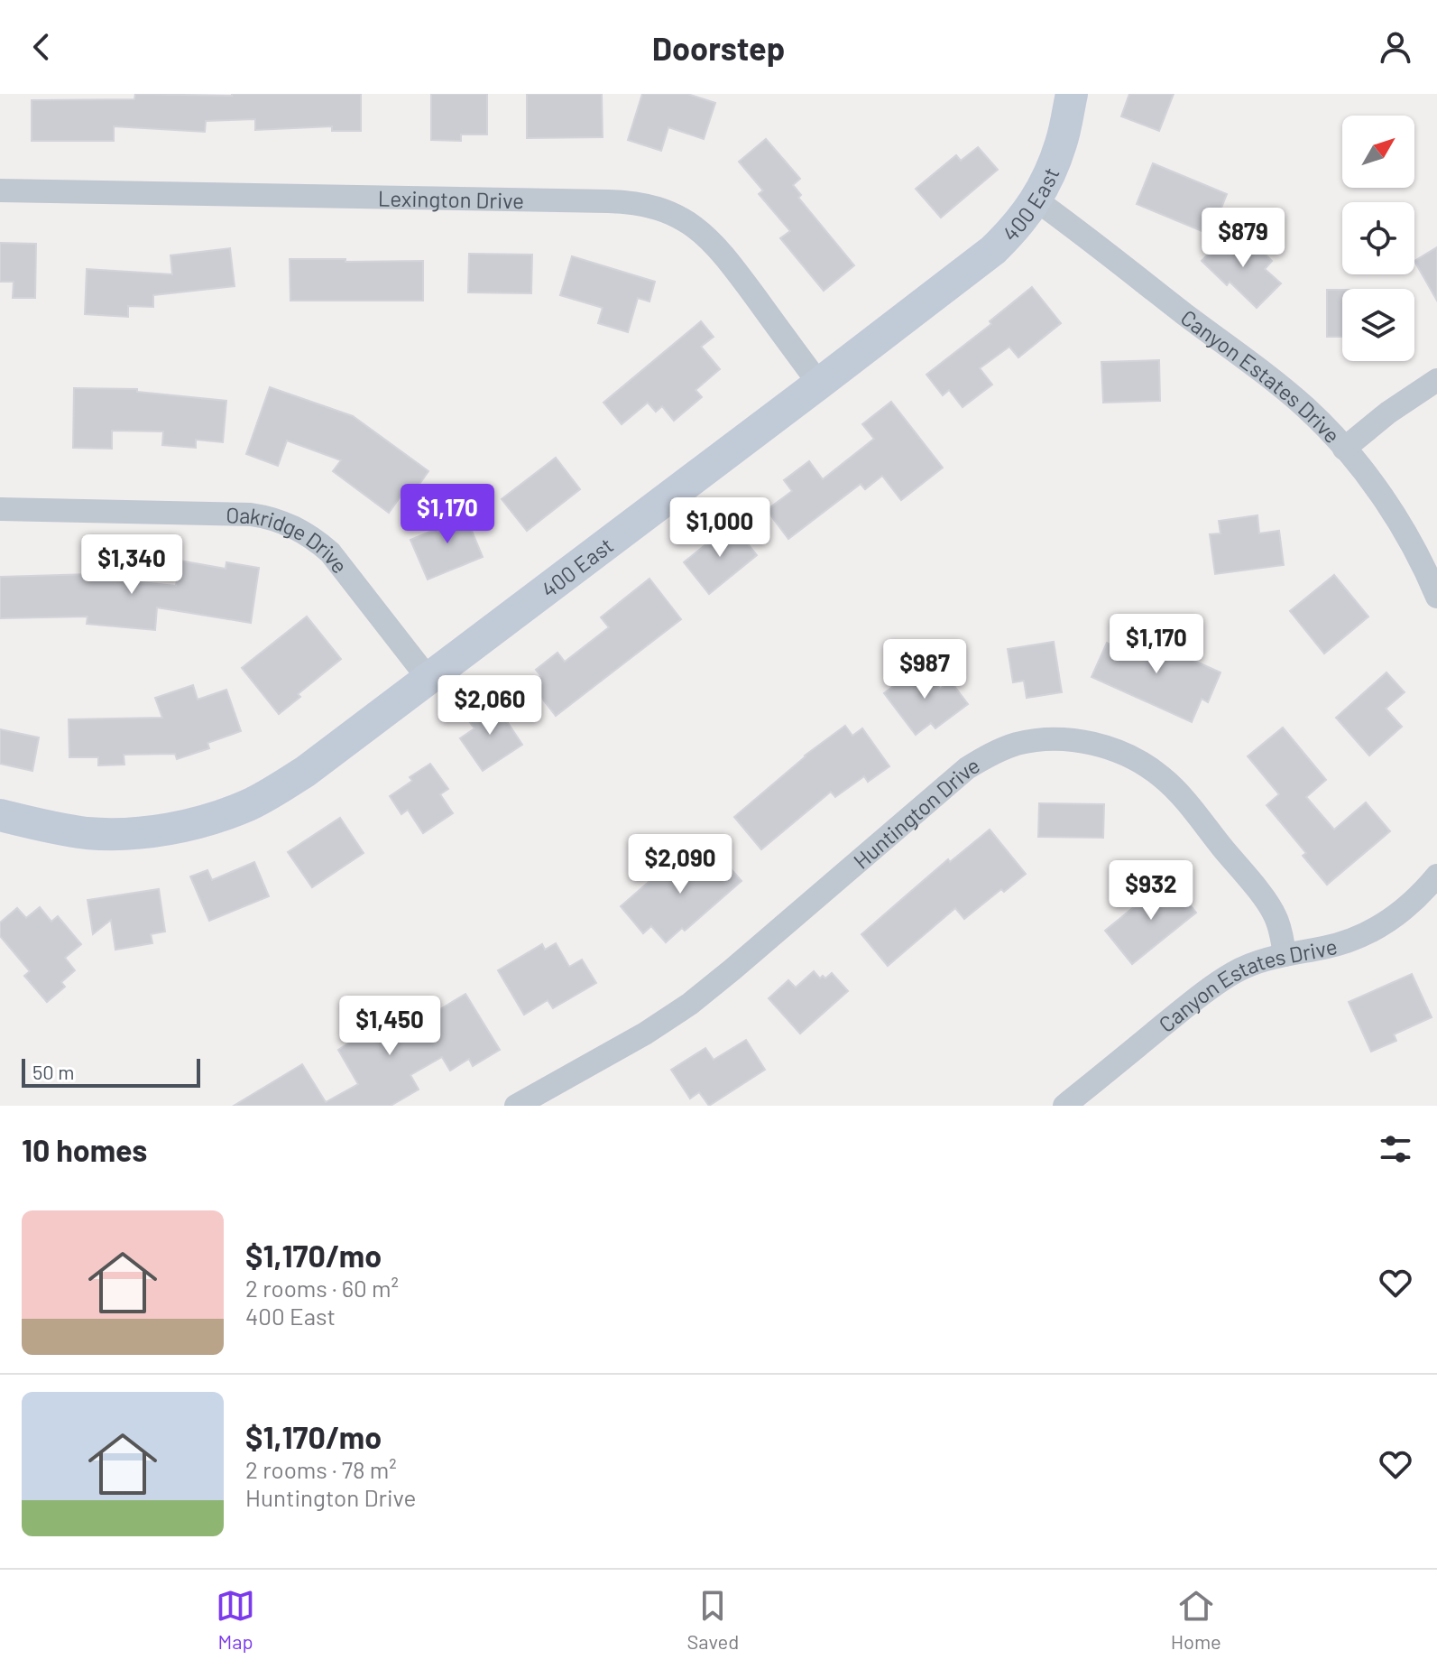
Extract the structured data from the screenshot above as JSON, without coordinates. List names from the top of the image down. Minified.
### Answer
{"streets":{"street":["Lexington Drive","400 East","Canyon Estates Drive","Oakridge Drive","Huntington Drive"]},"crossings":[["Lexington Drive","400 East"],["400 East","Canyon Estates Drive"],["400 East","Oakridge Drive"],["Canyon Estates Drive","Huntington Drive"]],"scale_bar":"50 m","north":"top right","page":{"header":"Doorstep","price":["$879","$1,170","$1,000","$1,340","$1,170","$987","$2,060","$2,090","$932","$1,450"],"scale":"50 m","heading":"10 homes","list":[{"name":"$1,170/mo","note":"2 rooms · 60 m² · 400 East"},{"name":"$1,170/mo","note":"2 rooms · 78 m² · Huntington Drive"}],"tabs":["Map","Saved","Home"]}}
